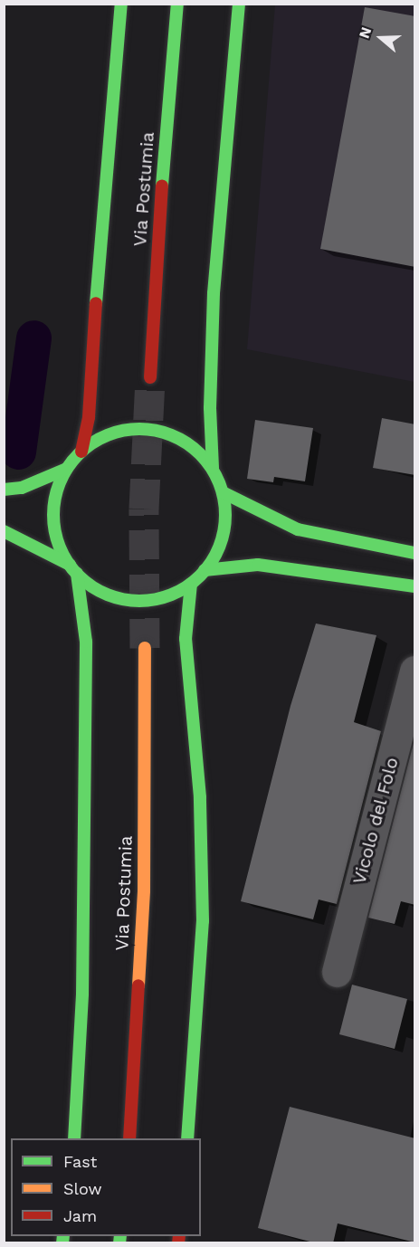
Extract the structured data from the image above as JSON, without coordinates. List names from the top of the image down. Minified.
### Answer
{"streets":{"main road":["Via Postumia"],"street":["Vicolo del Folo"]},"legend":["Fast","Slow","Jam"],"north":"left"}
